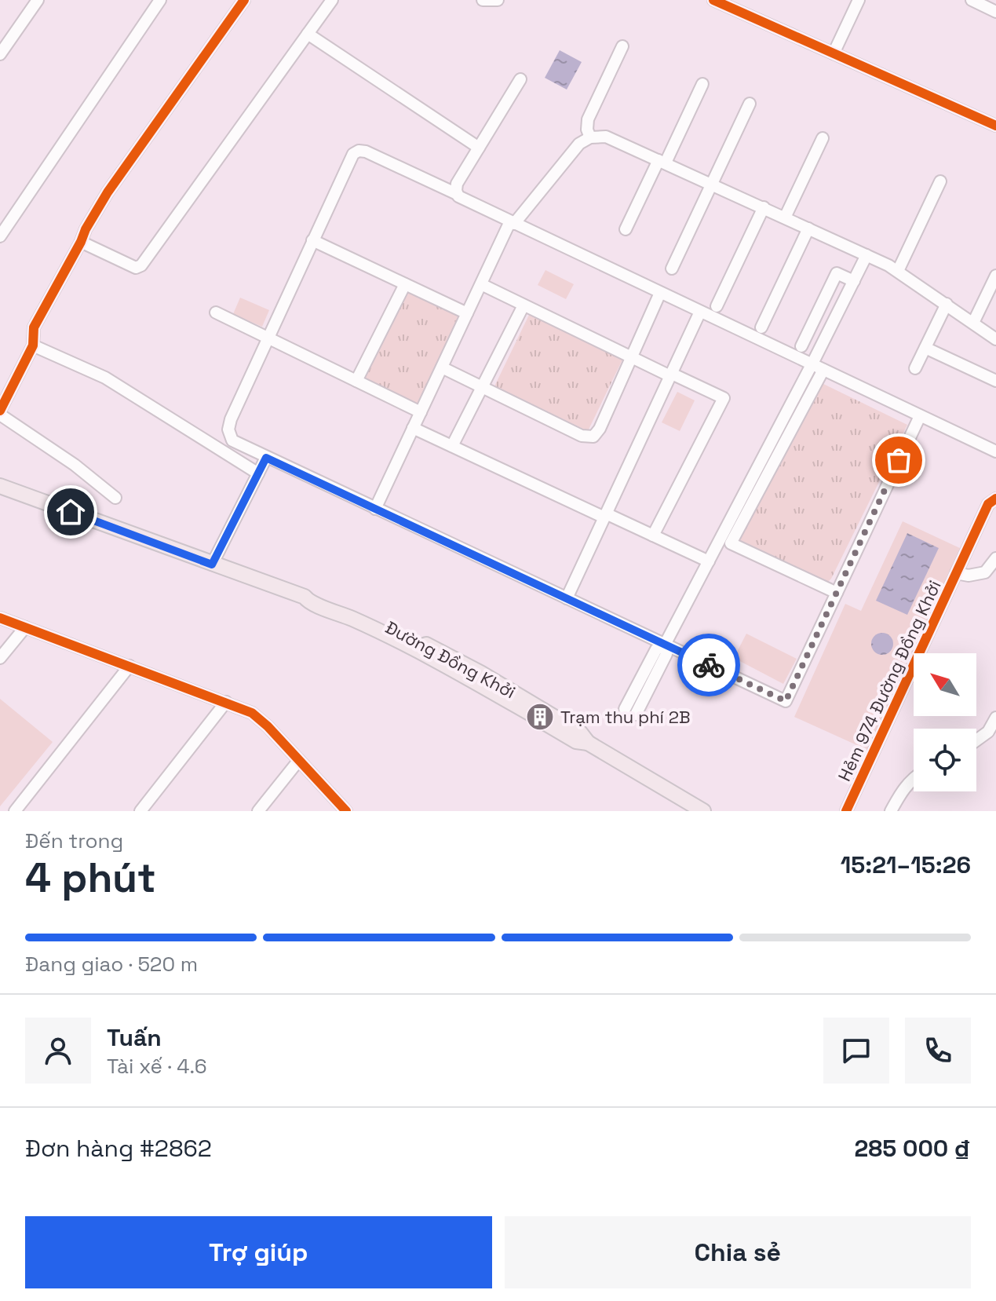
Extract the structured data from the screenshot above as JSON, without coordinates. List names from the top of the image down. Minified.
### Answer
{"streets":{"main road":["Đường Đồng Khởi"],"street":["Hẻm 974 Đường Đồng Khởi"]},"places":{"building":["Trạm thu phí 2B"]},"north":"top left","page":{"heading":["4 phút","Đến trong","15:21–15:26"],"panel":["Tuấn","Tài xế · 4.6","Đơn hàng #2862","285 000 ₫"],"bar":"Đang giao · 520 m","buttons":["Trợ giúp","Chia sẻ"]}}
